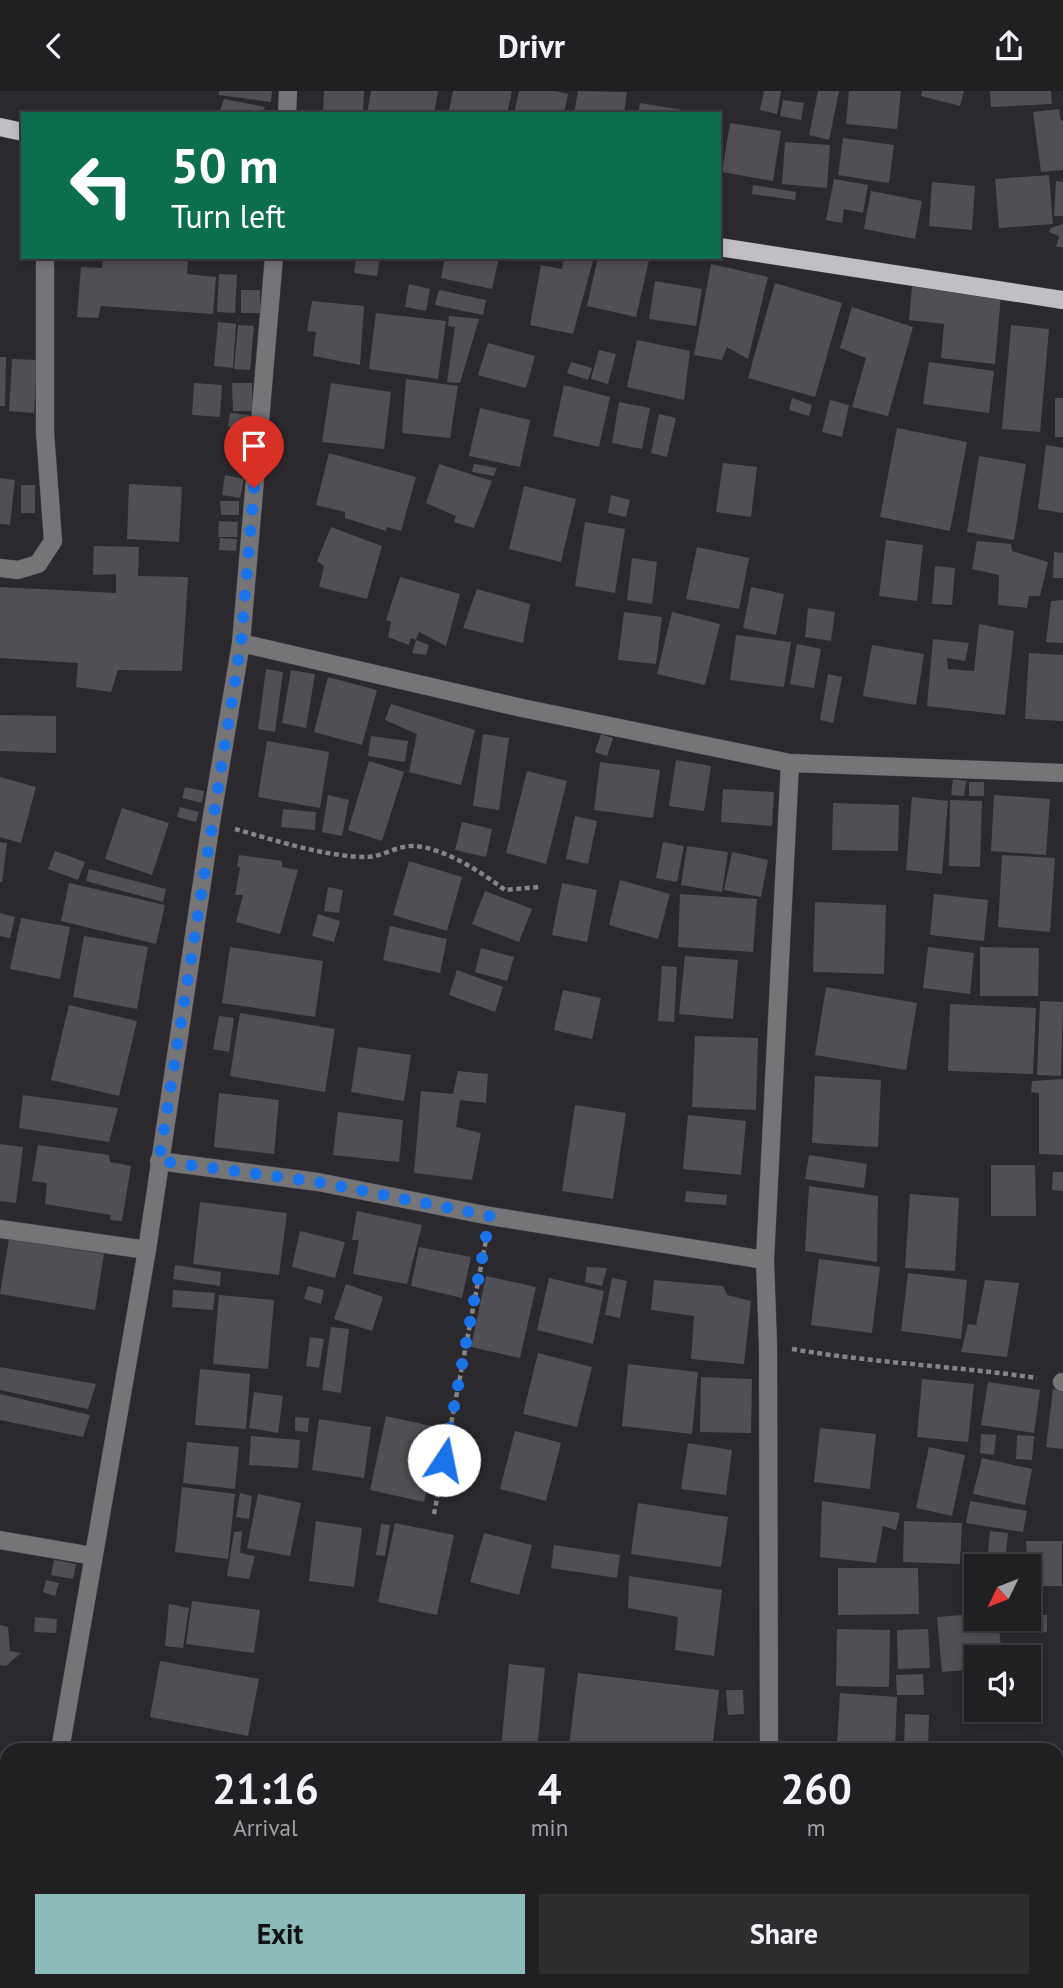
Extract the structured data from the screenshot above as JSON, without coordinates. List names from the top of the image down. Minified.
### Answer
{"north":"bottom left","page":{"header":"Drivr","turn":["50 m","Turn left"],"eta":["21:16","Arrival","4","min","260","m"],"buttons":["Exit","Share"]}}
